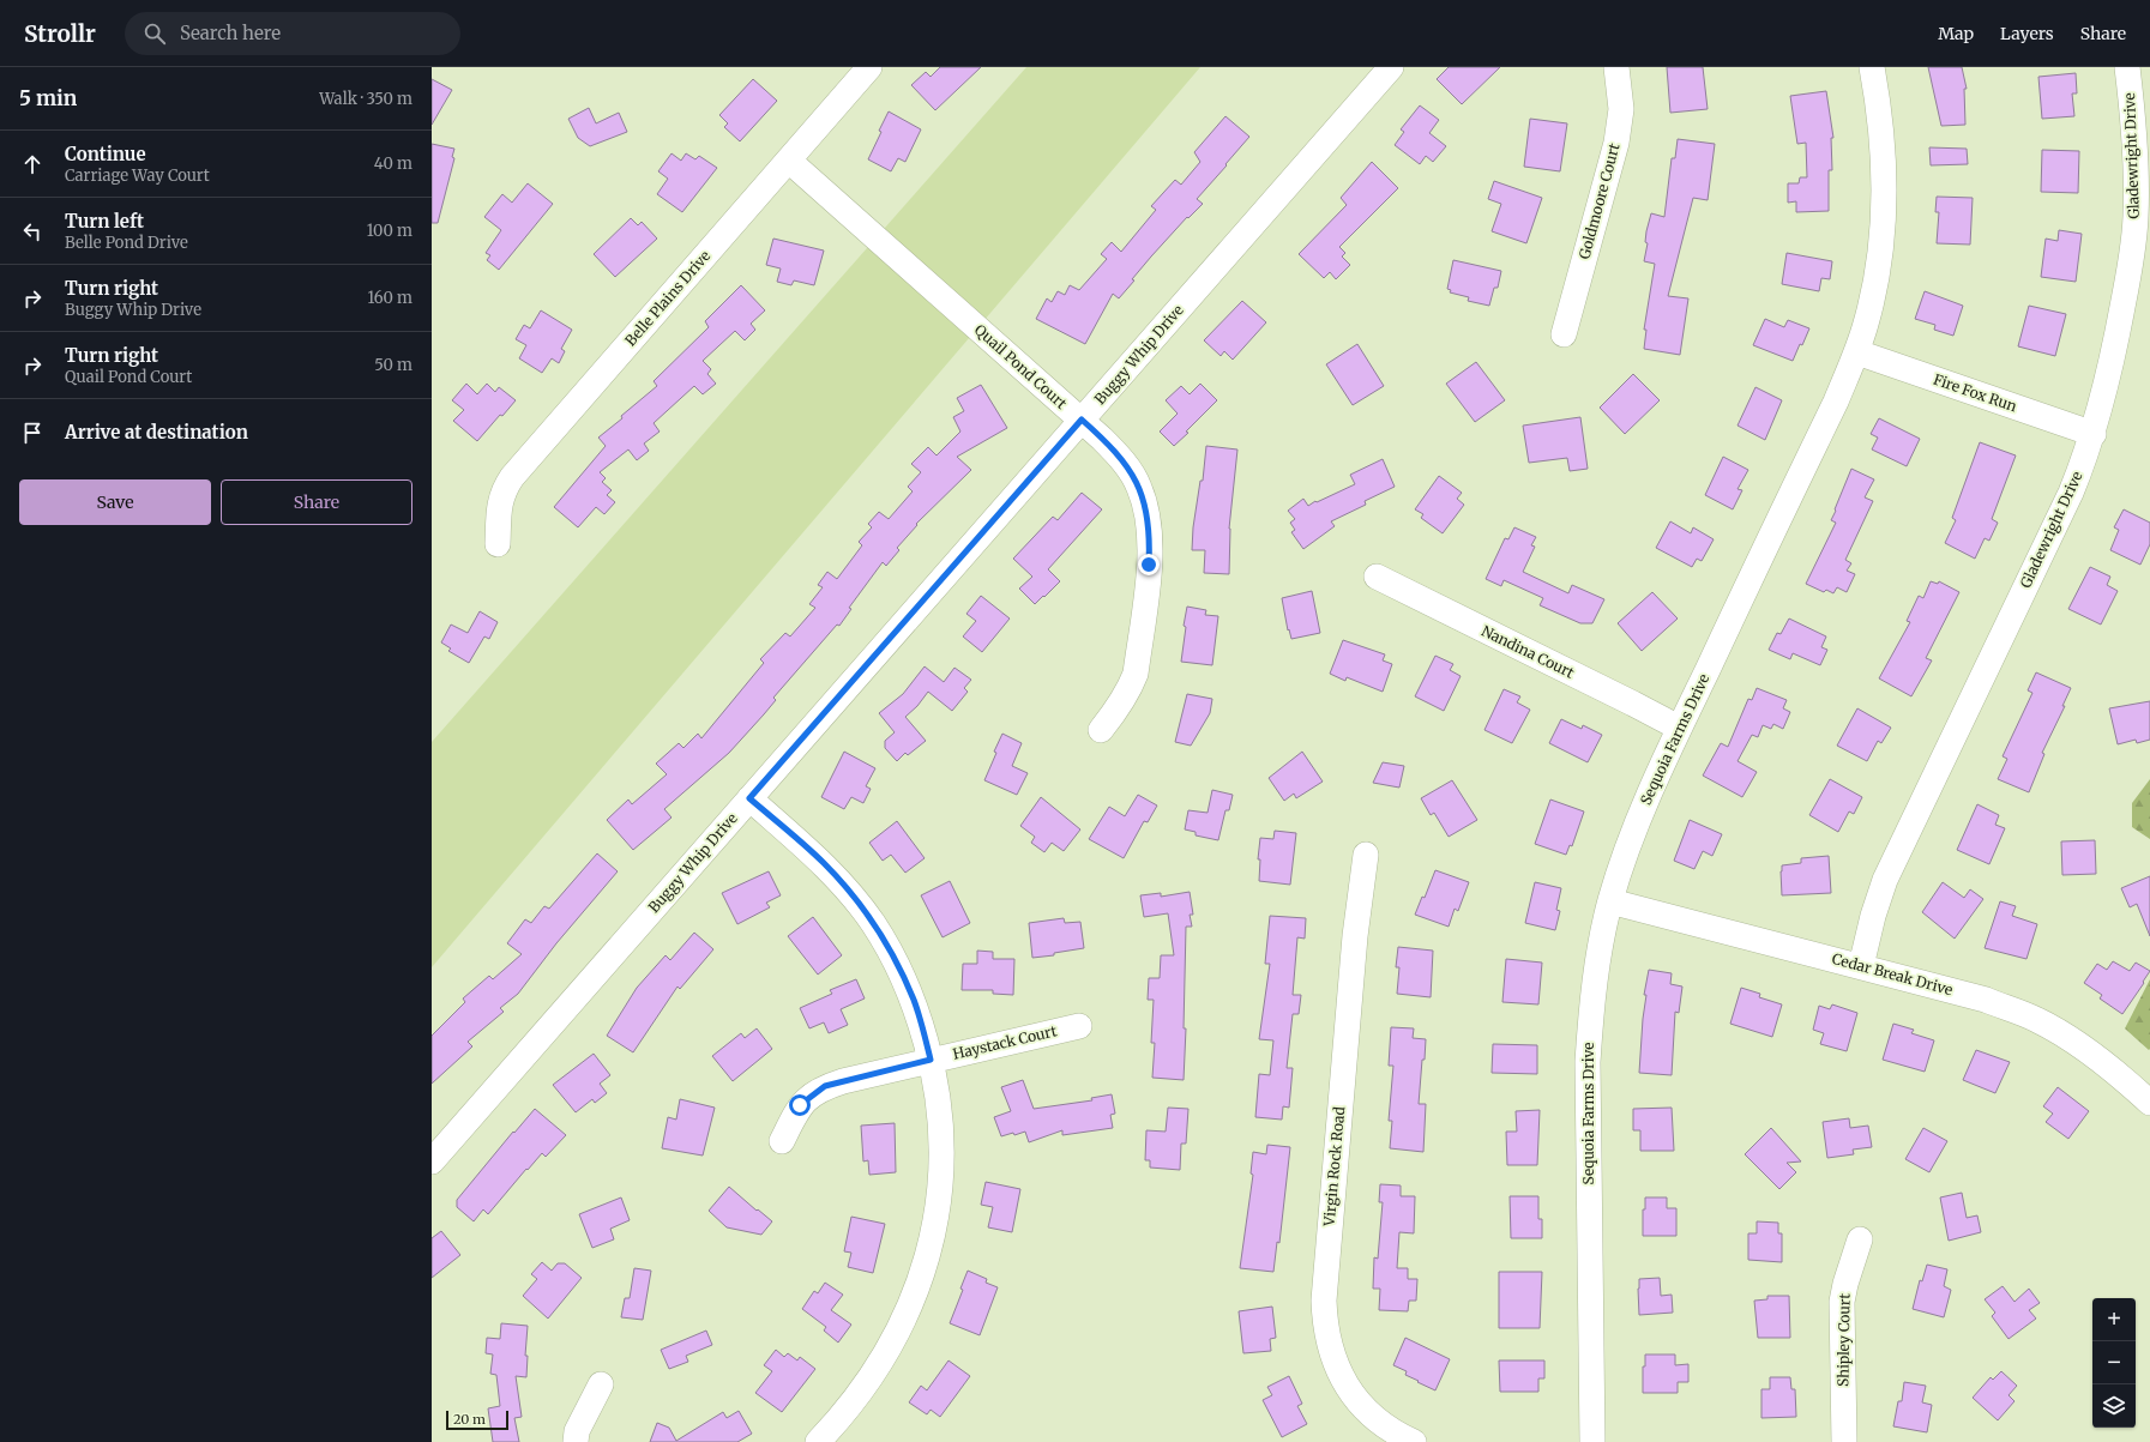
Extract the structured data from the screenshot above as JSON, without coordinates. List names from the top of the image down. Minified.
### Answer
{"streets":{"street":["Gladewright Drive","Goldmoore Court","Belle Plains Drive","Buggy Whip Drive","Quail Pond Court","Fire Fox Run","Nandina Court","Sequoia Farms Drive","Cedar Break Drive","Haystack Court","Virgin Rock Road","Shipley Court"]},"crossings":[["Gladewright Drive","Fire Fox Run"],["Gladewright Drive","Cedar Break Drive"],["Belle Plains Drive","Quail Pond Court"],["Buggy Whip Drive","Quail Pond Court"],["Fire Fox Run","Sequoia Farms Drive"],["Nandina Court","Sequoia Farms Drive"],["Sequoia Farms Drive","Cedar Break Drive"]],"scale_bar":"20 m","page":{"header":"Strollr","search":"Search here","nav":["Map","Layers","Share"],"heading":["5 min","Walk · 350 m"],"list":[["Continue","Carriage Way Court","40 m"],["Turn left","Belle Pond Drive","100 m"],["Turn right","Buggy Whip Drive","160 m"],["Turn right","Quail Pond Court","50 m"],"Arrive at destination"],"buttons":["Save","Share"],"map_buttons":["+","−"],"scale":"20 m"}}
